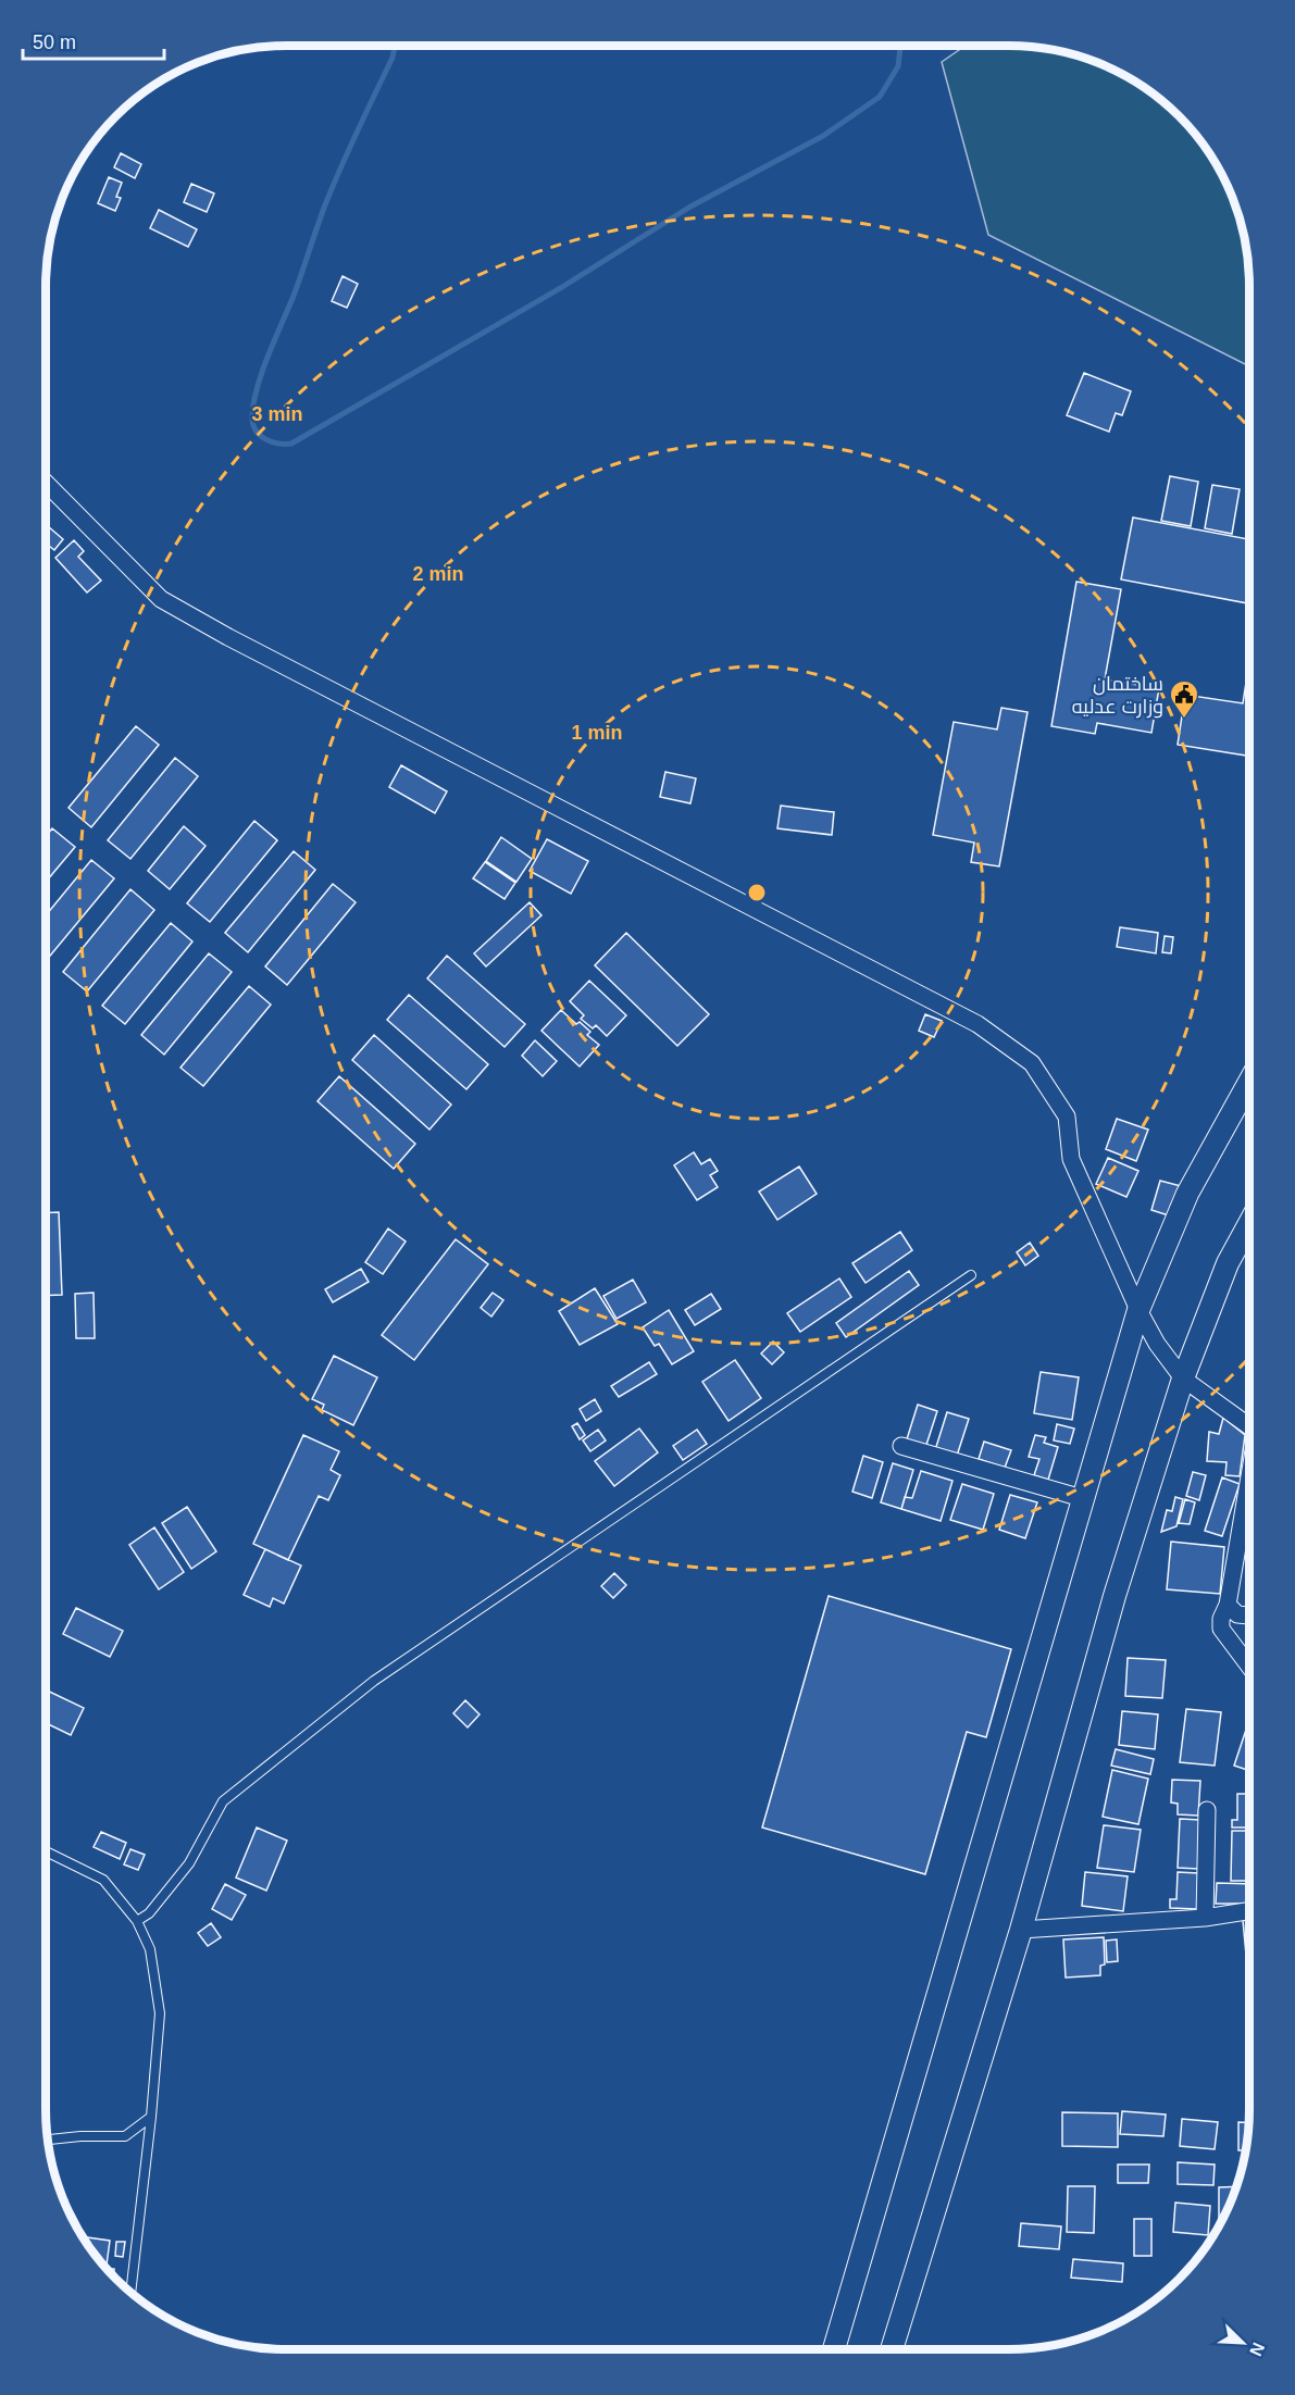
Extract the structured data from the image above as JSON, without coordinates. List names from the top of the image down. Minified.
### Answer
{"places":{"public building":["ساختمان وزارت عدلیه"]},"scale_bar":"50 m","north":"bottom right","rings":["3 min","2 min","1 min"]}
